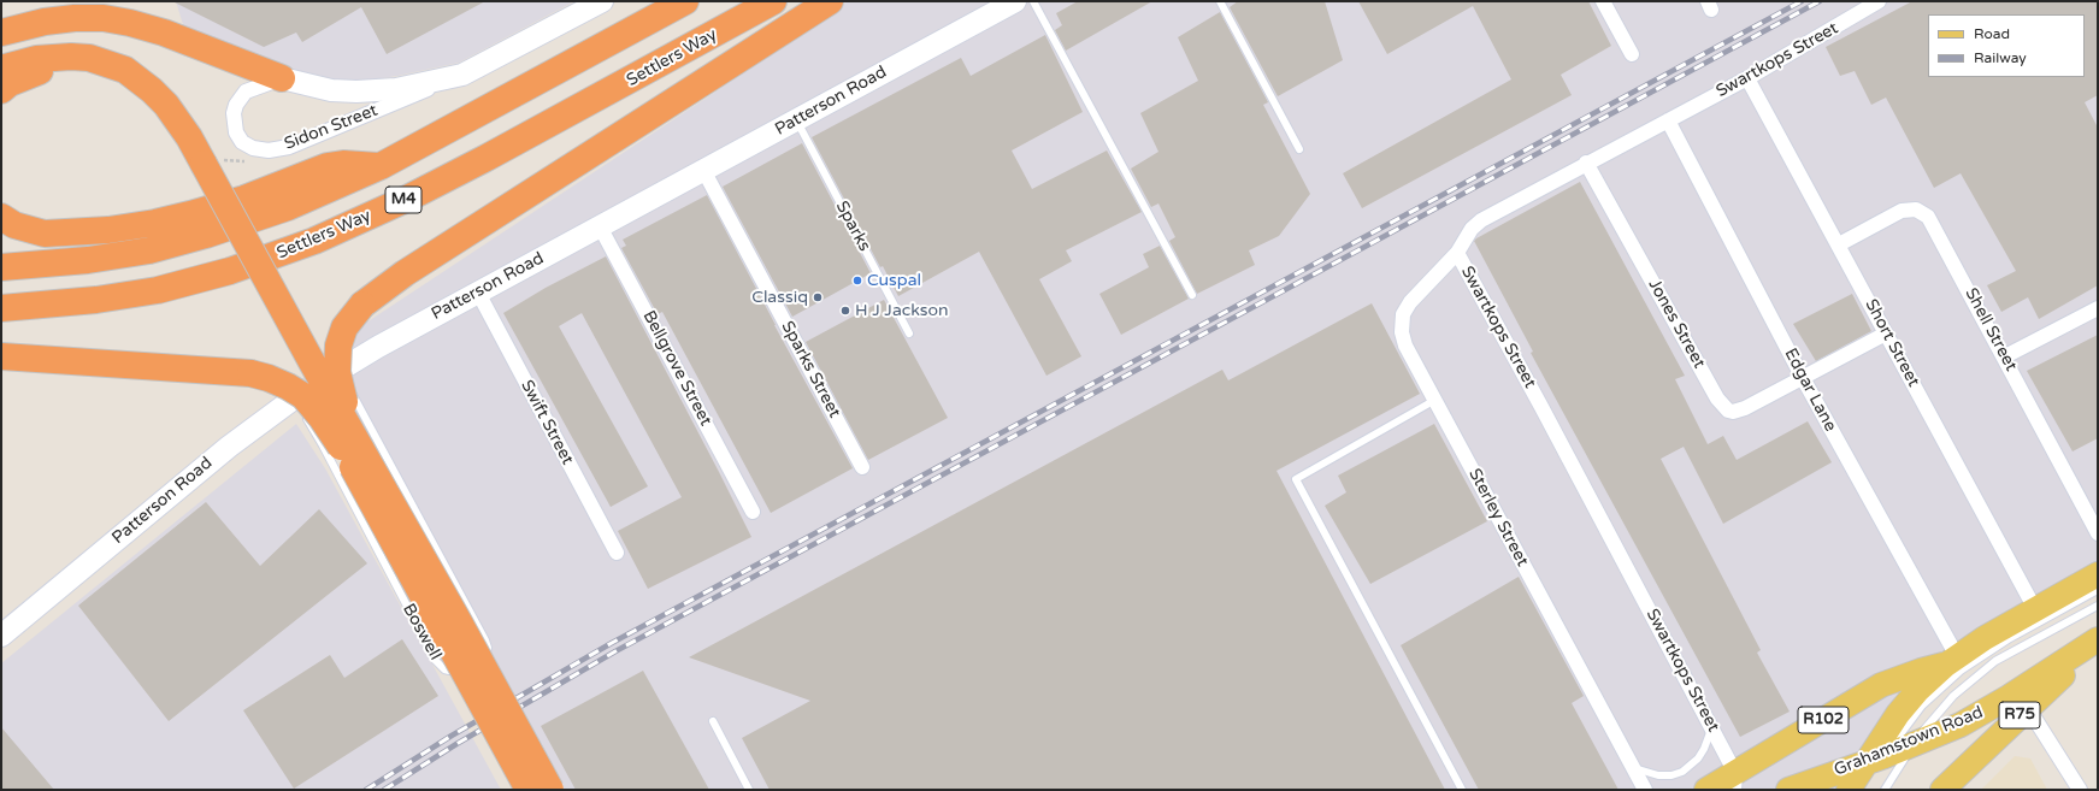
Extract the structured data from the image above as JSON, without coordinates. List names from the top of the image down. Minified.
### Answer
{"streets":{"highway":["Settlers Way","M4"],"main road":["R75","R102","Grahamstown Road"],"street":["Swartkops Street","Patterson Road","Sidon Street","Jones Street","Shell Street","Short Street","Bellgrove Street","Sparks Street","Edgar Lane","Swift Street","Sterley Street"],"lane":["Sparks","Boswell"]},"crossings":[["Swartkops Street","Jones Street"],["Swartkops Street","Short Street"],["Swartkops Street","Edgar Lane"],["Swartkops Street","Sterley Street"],["Swartkops Street","R102"],["Patterson Road","Sparks"],["Patterson Road","Bellgrove Street"],["Patterson Road","Sparks Street"],["Patterson Road","Swift Street"],["Patterson Road","Boswell"],["Jones Street","Short Street"],["Jones Street","Edgar Lane"],["Shell Street","Short Street"],["Short Street","R102"],["Edgar Lane","R102"],["R75","Grahamstown Road"]],"places":["Cuspal","Classiq","H J Jackson"],"legend":["Road","Railway"]}
